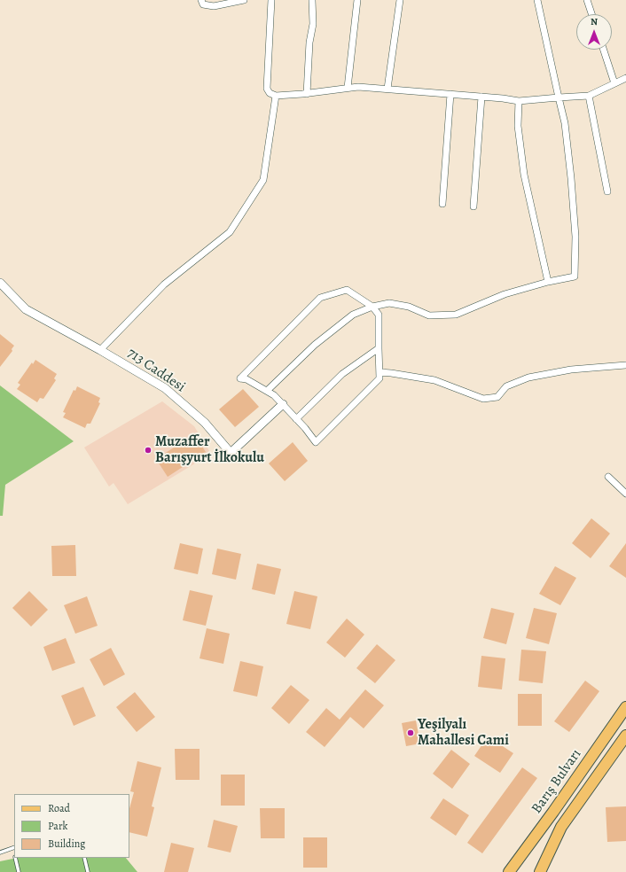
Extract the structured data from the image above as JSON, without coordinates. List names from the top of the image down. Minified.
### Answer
{"streets":{"main road":["Barış Bulvarı"],"street":["713 Caddesi"]},"places":["Muzaffer Barışyurt İlkokulu","Yeşilyalı Mahallesi Cami"],"legend":["Road","Park","Building"],"north":"top"}
